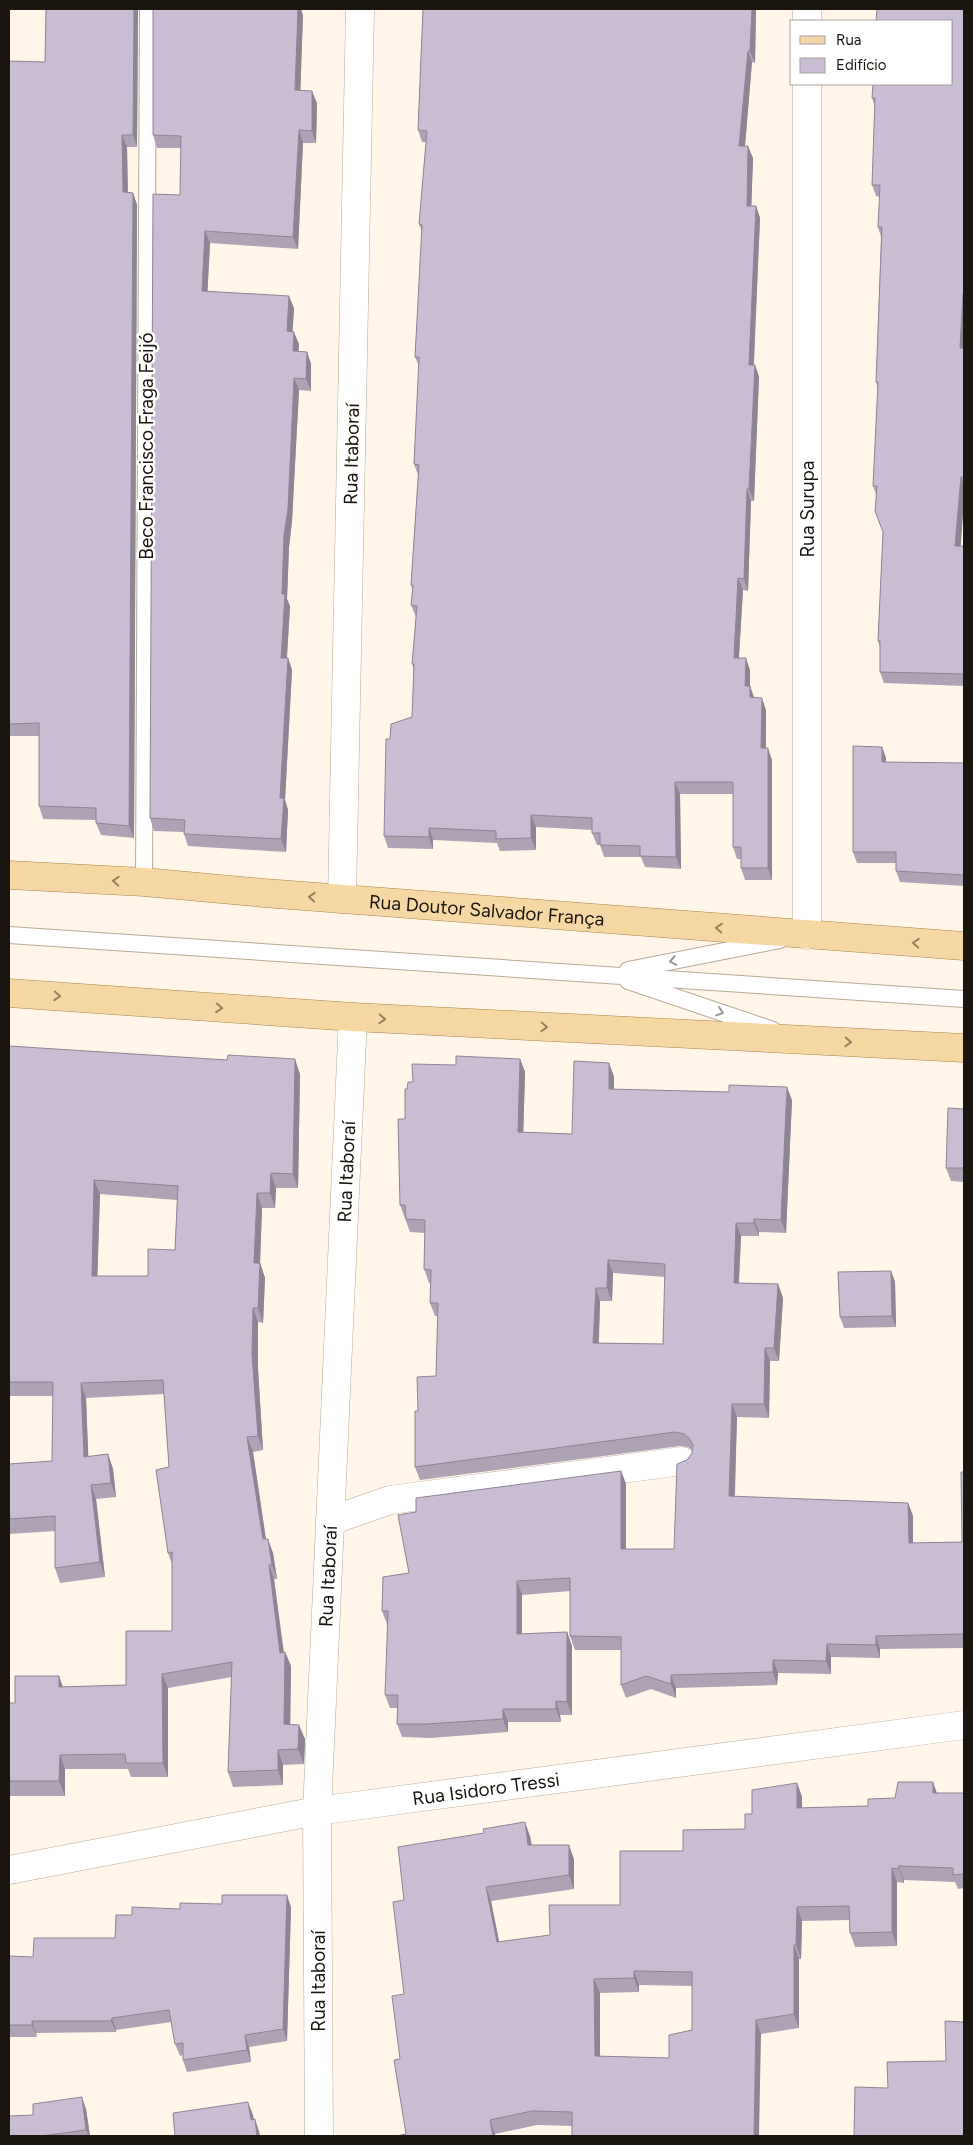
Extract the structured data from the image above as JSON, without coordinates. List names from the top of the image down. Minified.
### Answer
{"streets":{"main road":["Rua Doutor Salvador França"],"street":["Rua Itaboraí","Rua Surupa","Rua Isidoro Tressi"],"lane":["Beco Francisco Fraga Feijó"]},"crossings":[["Beco Francisco Fraga Feijó","Rua Doutor Salvador França"],["Rua Itaboraí","Rua Doutor Salvador França"],["Rua Itaboraí","Rua Isidoro Tressi"],["Rua Surupa","Rua Doutor Salvador França"]],"legend":["Rua","Edifício"]}
